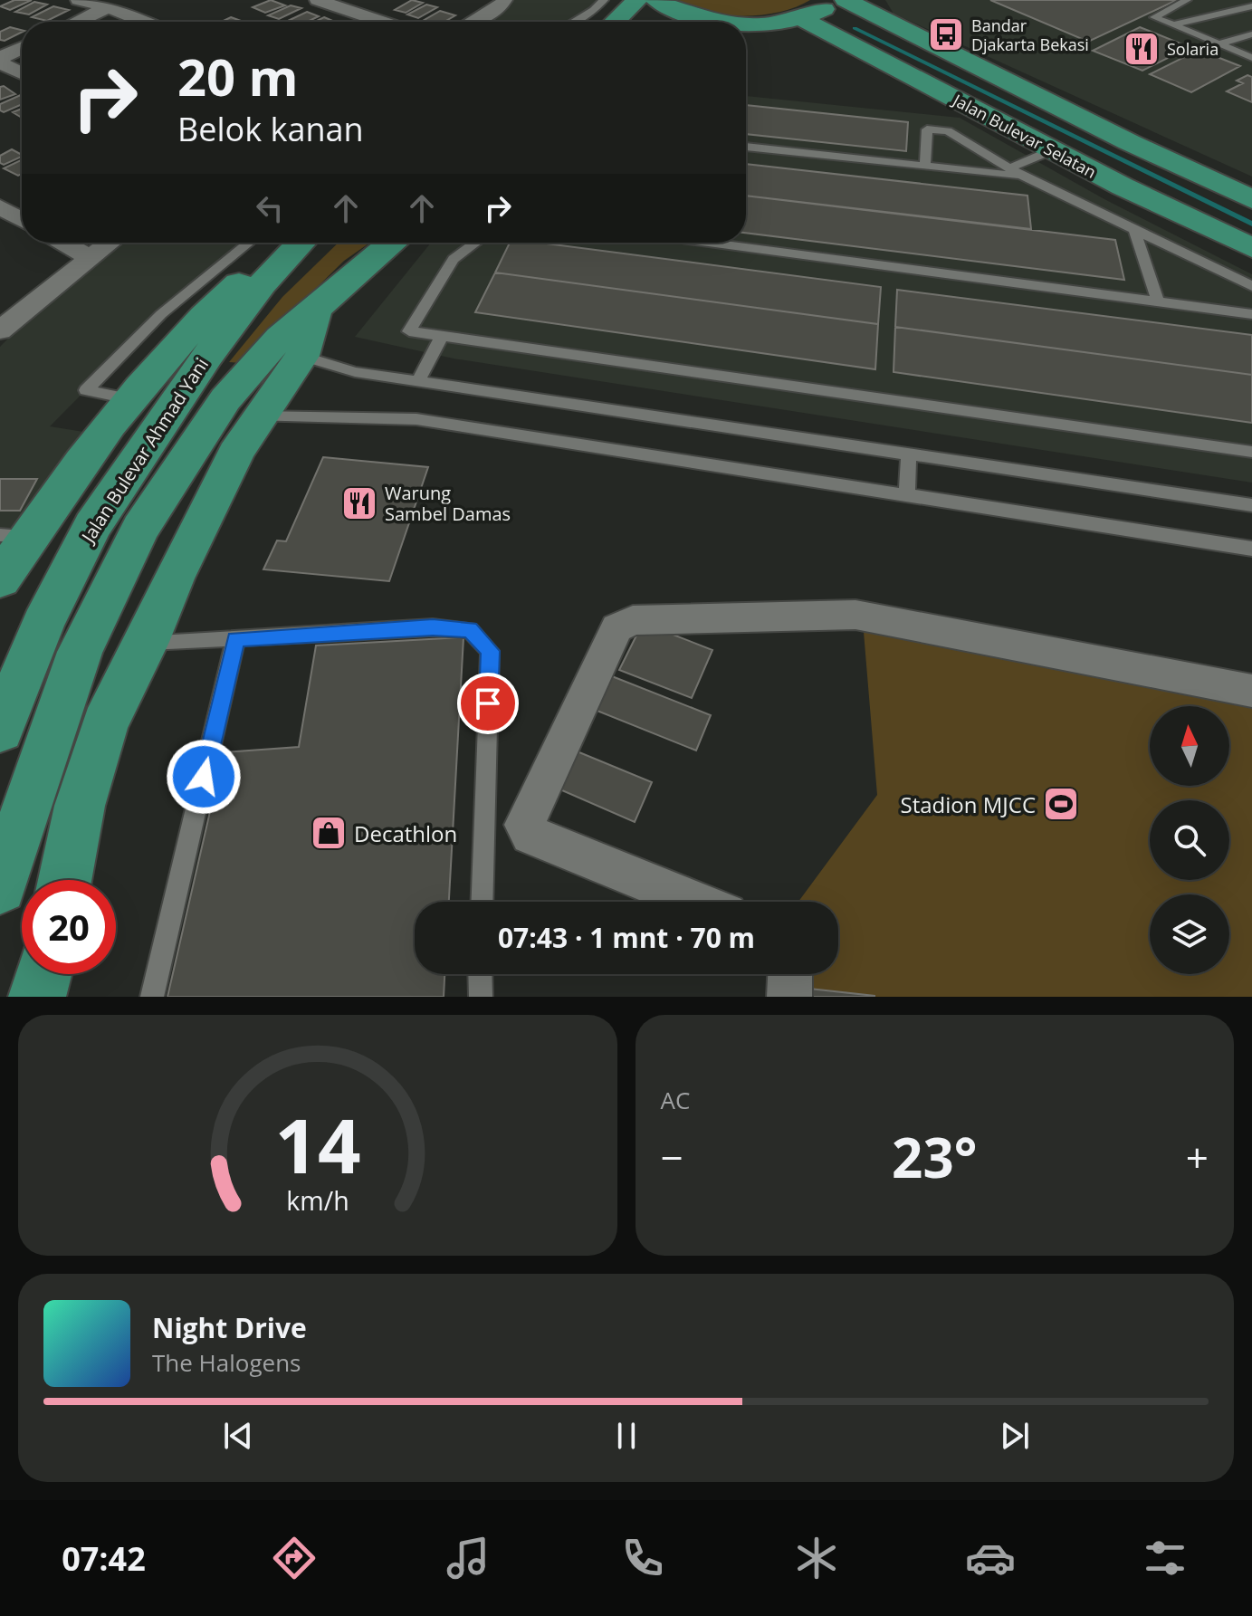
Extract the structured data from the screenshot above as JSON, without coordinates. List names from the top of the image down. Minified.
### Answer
{"streets":{"main road":["Jalan Bulevar Selatan","Jalan Bulevar Ahmad Yani"]},"places":{"bus stop":["Bandar Djakarta Bekasi"],"restaurant":["Solaria","Warung Sambel Damas"],"sports":["Stadion MJCC"],"shop":["Decathlon"]},"north":"top","page":{"turn":["20 m","Belok kanan"],"limit":"20","trip":"07:43 · 1 mnt · 70 m","tile":"AC","heat":["−","23°","+"],"song":["Night Drive","The Halogens"],"tabs":"07:42","gauge":["14","km/h"]}}
